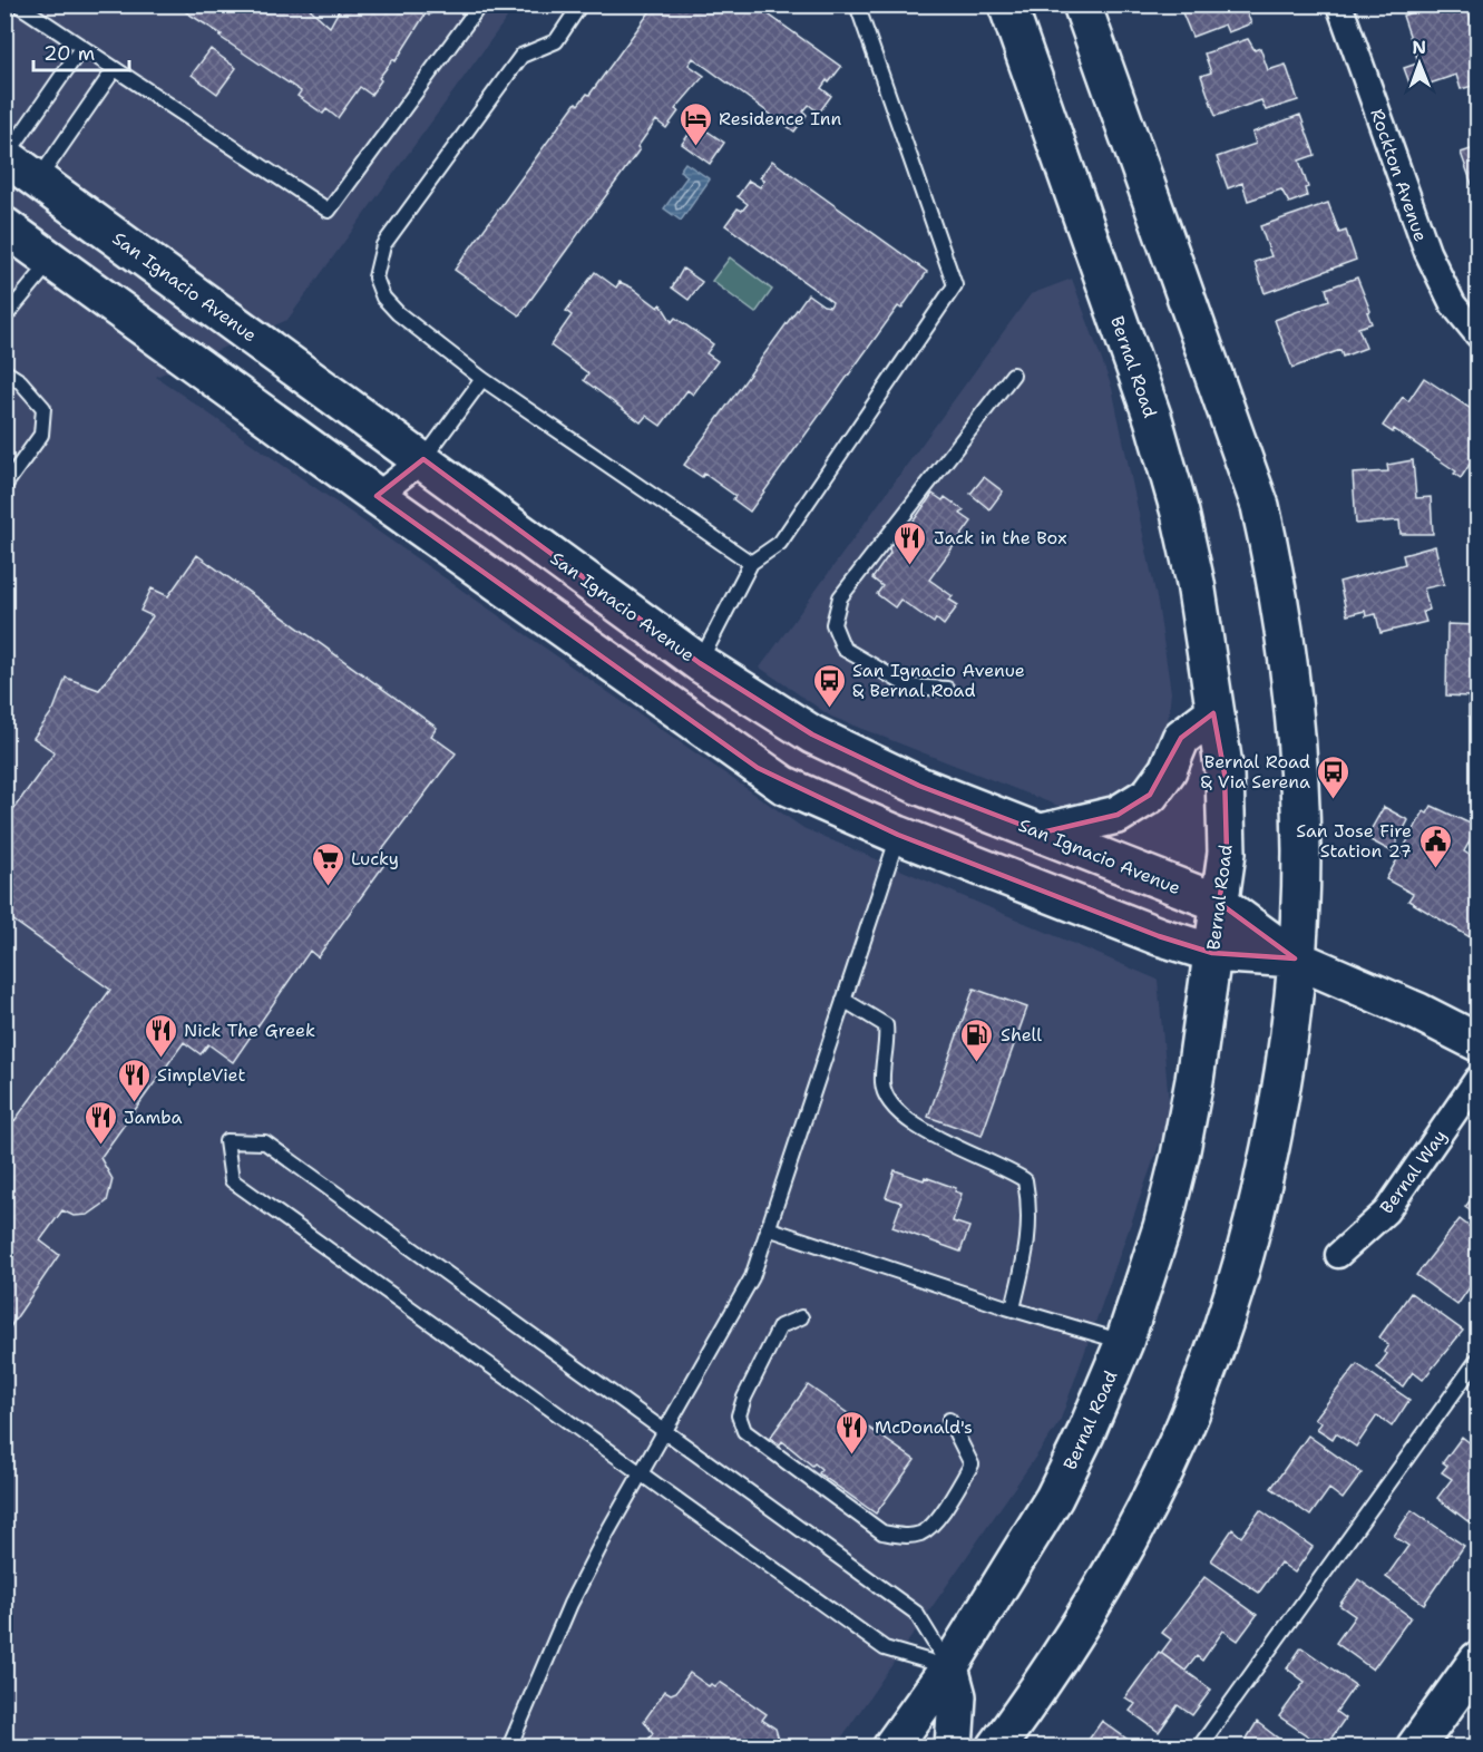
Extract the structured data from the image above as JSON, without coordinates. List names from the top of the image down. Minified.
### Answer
{"streets":{"main road":["San Ignacio Avenue","Bernal Road"],"street":["Rockton Avenue","Bernal Way"]},"crossings":[["San Ignacio Avenue","Bernal Road"]],"places":{"hotel":["Residence Inn"],"restaurant":["Jack in the Box","Nick The Greek","SimpleViet","Jamba","McDonald's"],"bus stop":["San Ignacio Avenue & Bernal Road","Bernal Road & Via Serena"],"public building":["San Jose Fire Station 27"],"supermarket":["Lucky"],"fuel station":["Shell"]},"scale_bar":"20 m","north":"top"}
